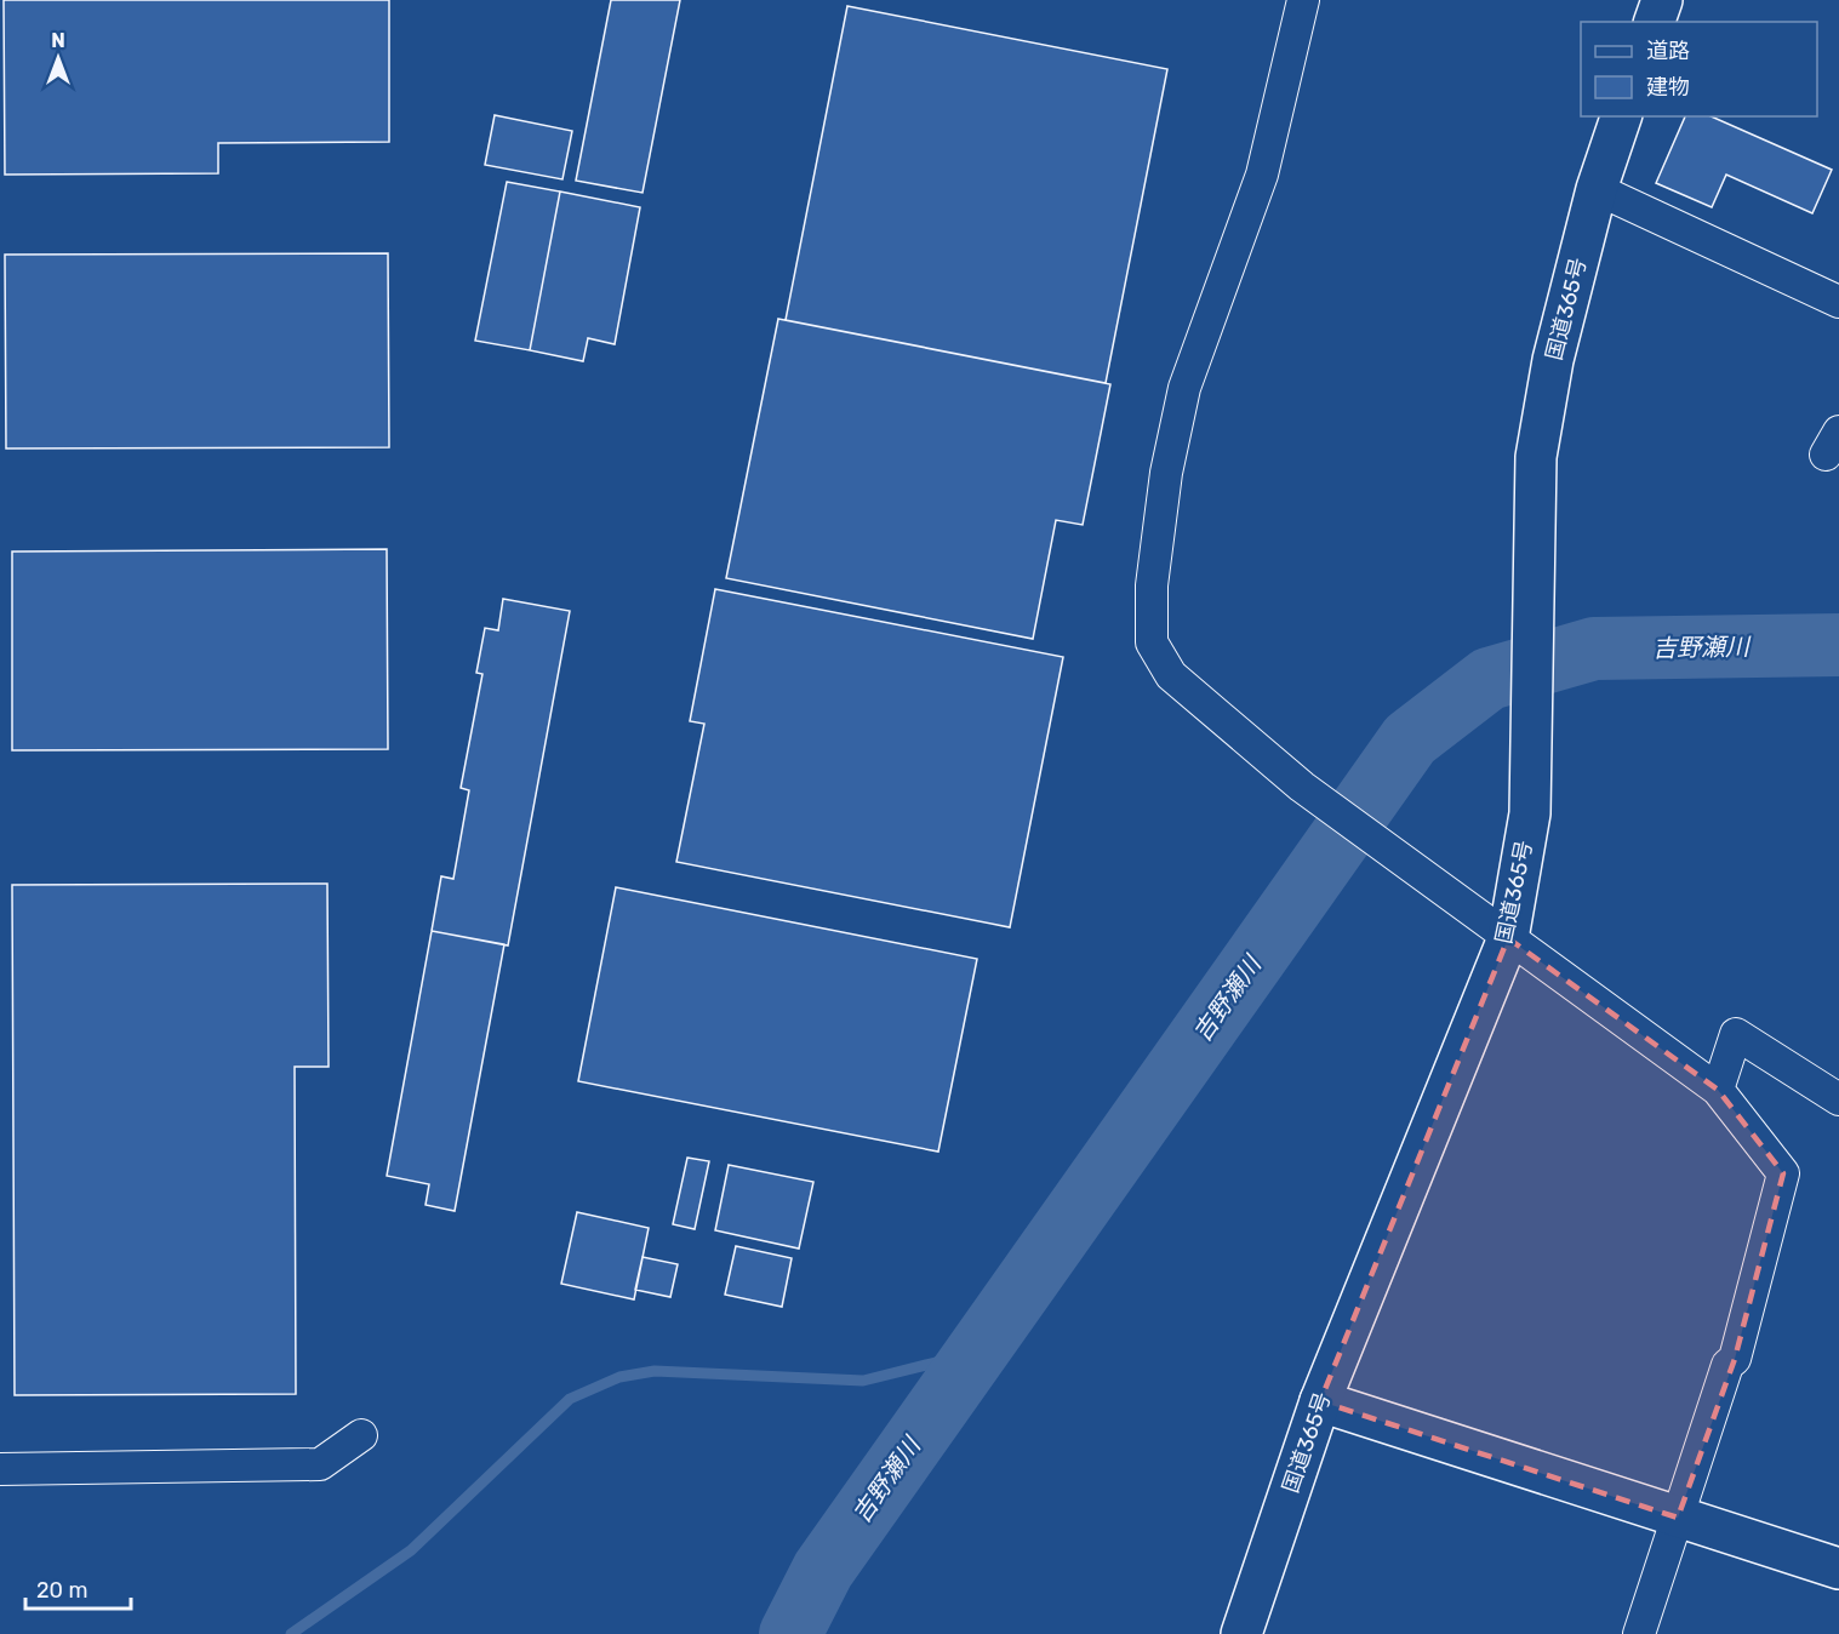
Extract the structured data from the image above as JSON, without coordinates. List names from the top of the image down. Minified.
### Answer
{"streets":{"main road":["国道365号"]},"water":["吉野瀬川"],"legend":["道路","建物"],"scale_bar":"20 m","north":"top"}
